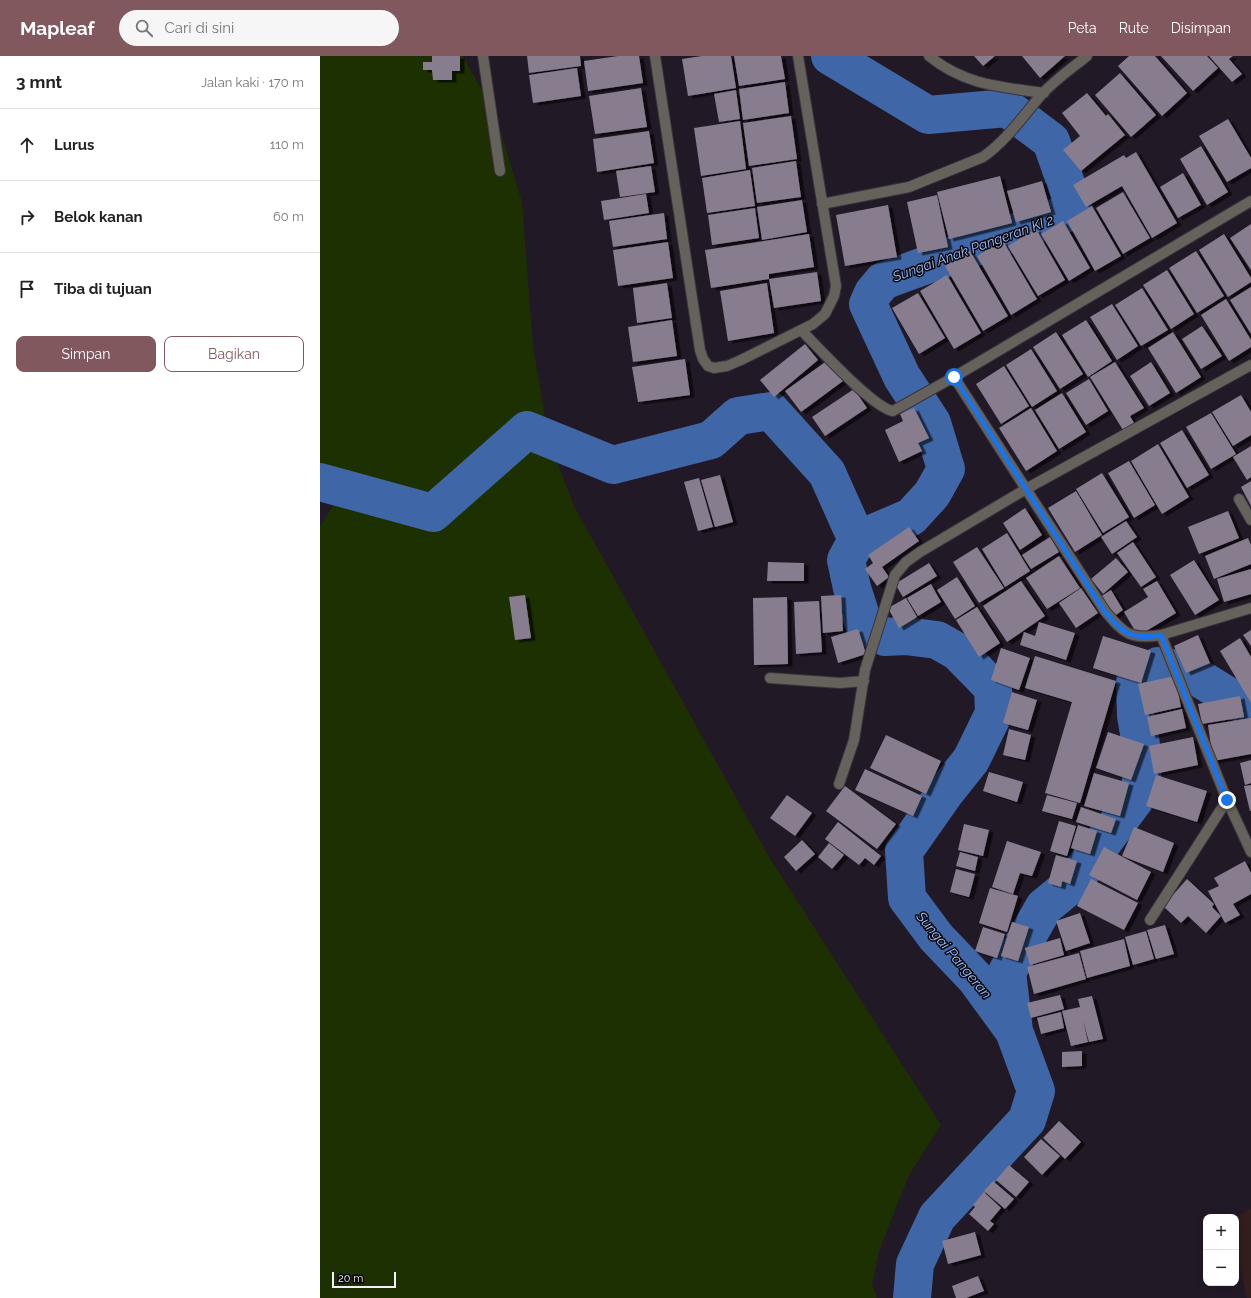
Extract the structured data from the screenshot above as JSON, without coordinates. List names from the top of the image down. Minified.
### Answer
{"water":["Sungai Anak Pangeran KI 2","Sungai Pangeran"],"scale_bar":"20 m","page":{"header":"Mapleaf","search":"Cari di sini","nav":["Peta","Rute","Disimpan"],"heading":["3 mnt","Jalan kaki · 170 m"],"list":[["Lurus","110 m"],["Belok kanan","60 m"],"Tiba di tujuan"],"buttons":["Simpan","Bagikan"],"map_buttons":["+","−"],"scale":"20 m"}}
